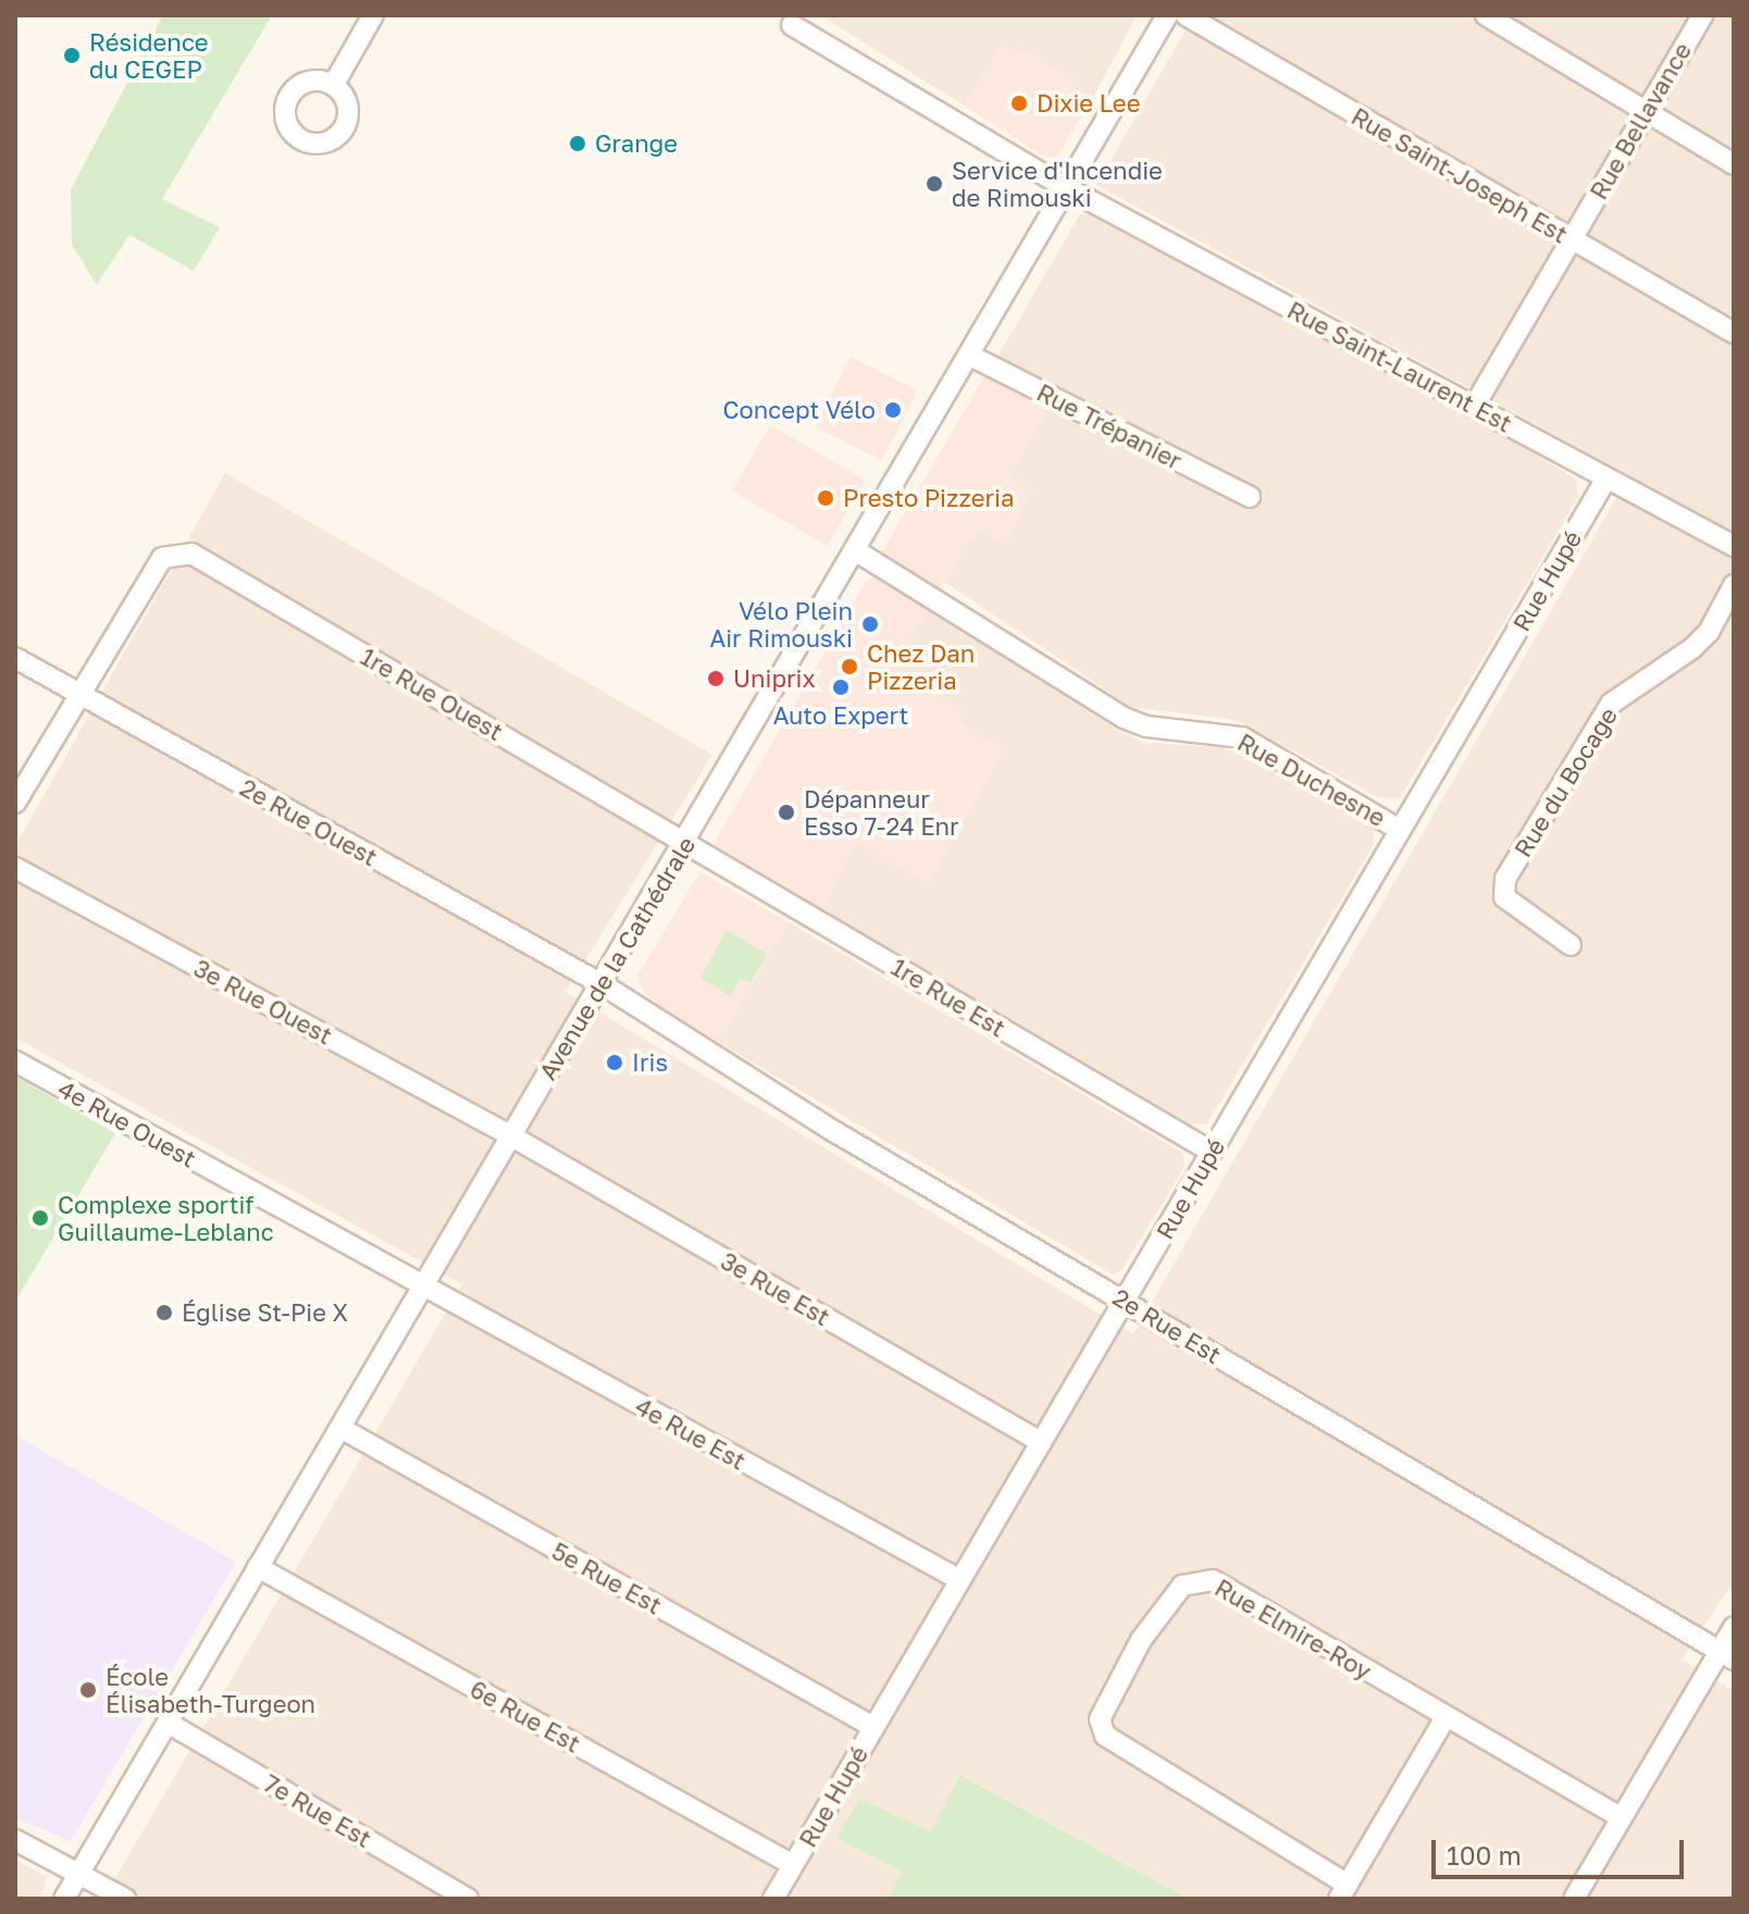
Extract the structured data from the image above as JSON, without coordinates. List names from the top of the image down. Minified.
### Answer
{"streets":{"street":["Rue Bellavance","Rue Saint-Joseph Est","Rue Saint-Laurent Est","Rue Trépanier","Rue Hupé","1re Rue Ouest","Rue Duchesne","Rue du Bocage","2e Rue Ouest","Avenue de la Cathédrale","1re Rue Est","3e Rue Ouest","4e Rue Ouest","3e Rue Est","2e Rue Est","4e Rue Est","5e Rue Est","Rue Elmire-Roy","6e Rue Est","7e Rue Est"]},"crossings":[["Rue Bellavance","Rue Saint-Joseph Est"],["Rue Bellavance","Rue Saint-Laurent Est"],["Rue Saint-Laurent Est","Rue Hupé"],["Rue Saint-Laurent Est","Avenue de la Cathédrale"],["Rue Trépanier","Avenue de la Cathédrale"],["Rue Hupé","Rue Duchesne"],["Rue Hupé","1re Rue Est"],["Rue Hupé","3e Rue Est"],["Rue Hupé","2e Rue Est"],["Rue Hupé","4e Rue Est"],["Rue Hupé","5e Rue Est"],["Rue Hupé","6e Rue Est"],["1re Rue Ouest","2e Rue Ouest"],["1re Rue Ouest","Avenue de la Cathédrale"],["1re Rue Ouest","1re Rue Est"],["Rue Duchesne","Avenue de la Cathédrale"],["2e Rue Ouest","Avenue de la Cathédrale"],["2e Rue Ouest","2e Rue Est"],["Avenue de la Cathédrale","1re Rue Est"],["Avenue de la Cathédrale","3e Rue Ouest"],["Avenue de la Cathédrale","4e Rue Ouest"],["Avenue de la Cathédrale","3e Rue Est"],["Avenue de la Cathédrale","2e Rue Est"],["Avenue de la Cathédrale","4e Rue Est"],["Avenue de la Cathédrale","5e Rue Est"],["Avenue de la Cathédrale","6e Rue Est"],["Avenue de la Cathédrale","7e Rue Est"],["3e Rue Ouest","3e Rue Est"],["4e Rue Ouest","4e Rue Est"]],"places":["Résidence du CEGEP","Dixie Lee","Grange","Service d'Incendie de Rimouski","Concept Vélo","Presto Pizzeria","Vélo Plein Air Rimouski","Chez Dan Pizzeria","Uniprix","Auto Expert","Dépanneur Esso 7-24 Enr","Iris","Complexe sportif Guillaume-Leblanc","Église St-Pie X","École Élisabeth-Turgeon"],"scale_bar":"100 m"}
